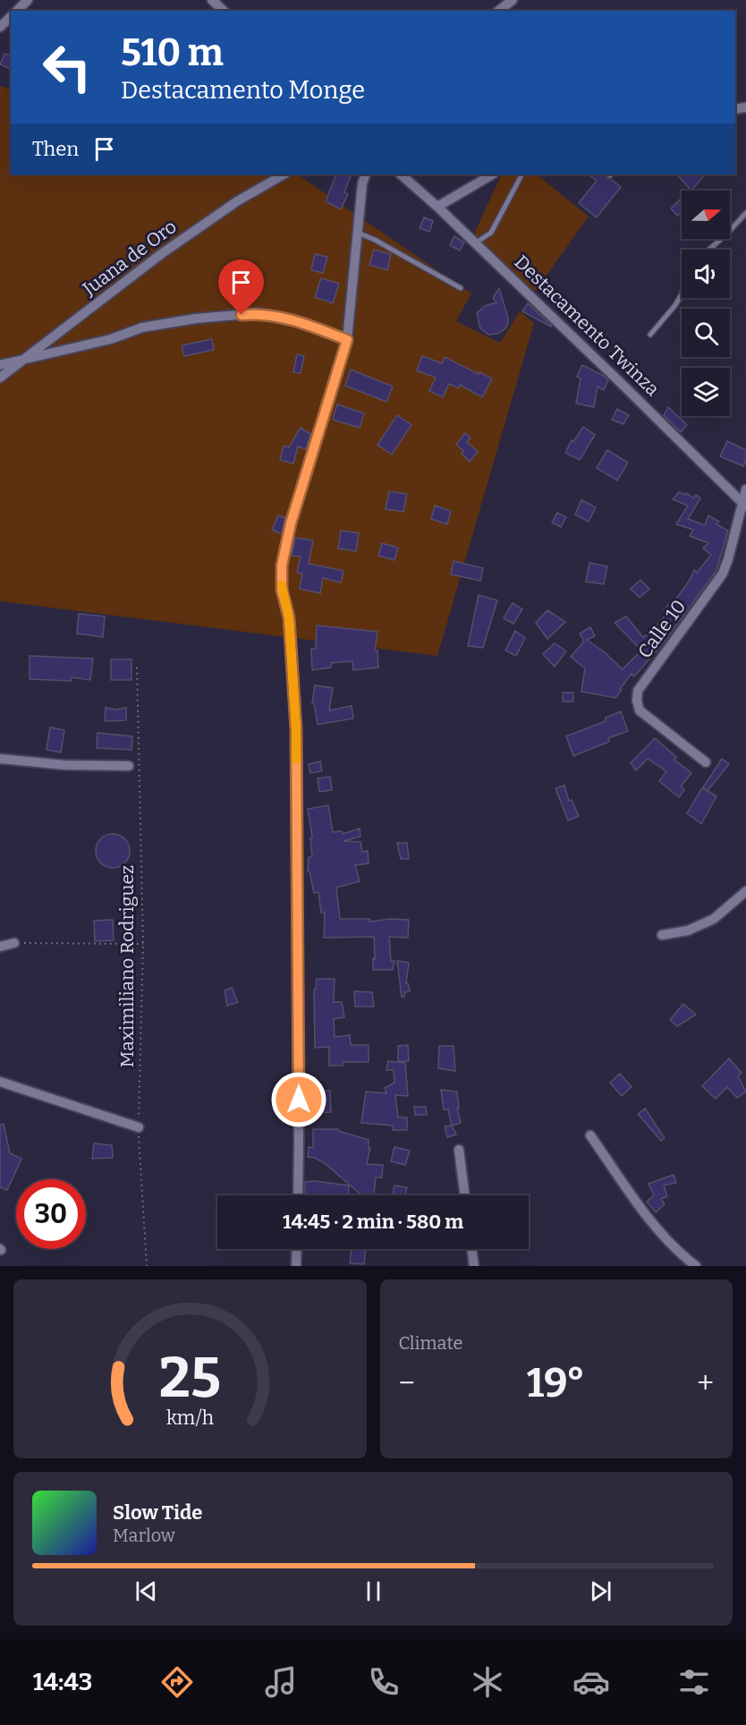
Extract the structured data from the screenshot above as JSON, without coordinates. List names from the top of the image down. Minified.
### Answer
{"streets":{"street":["Juana de Oro","Destacamento Twinza","Calle 10"],"path":["Maximiliano Rodriguez"]},"crossings":[["Destacamento Twinza","Calle 10"]],"north":"right","page":{"turn":["510 m","Destacamento Monge"],"then":"Then","limit":"30","trip":"14:45 · 2 min · 580 m","tile":"Climate","heat":["−","19°","+"],"song":["Slow Tide","Marlow"],"tabs":"14:43","gauge":["25","km/h"]}}
